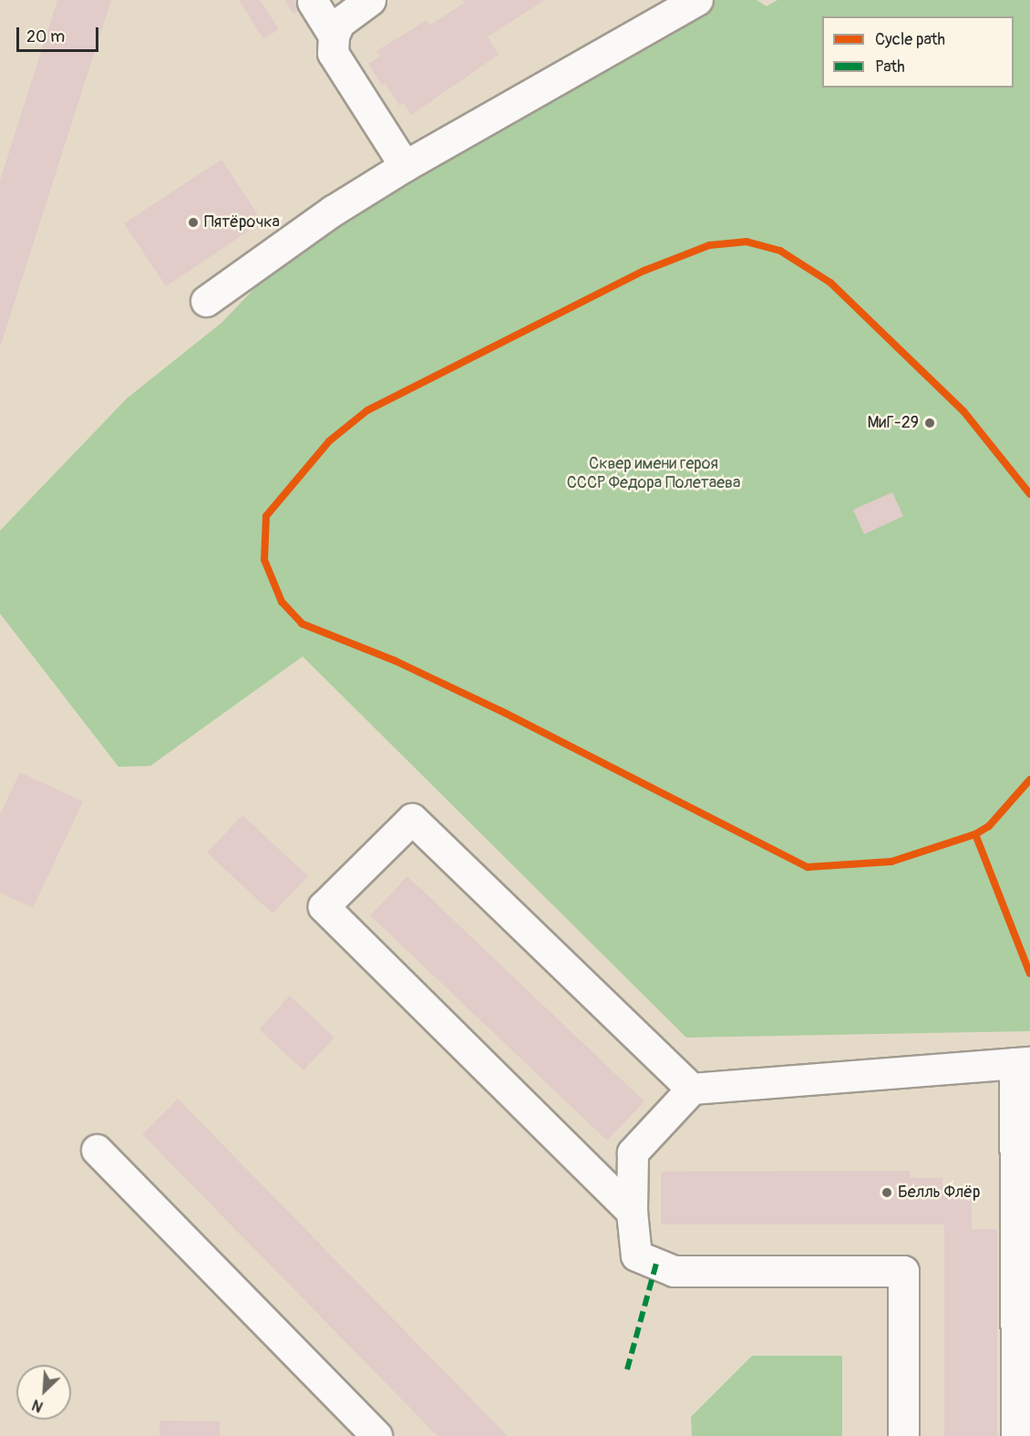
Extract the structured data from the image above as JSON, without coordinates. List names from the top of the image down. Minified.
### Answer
{"parks":["Сквер имени героя СССР Федора Полетаева"],"places":["Пятёрочка","МиГ-29","Белль Флёр"],"legend":["Cycle path","Path"],"scale_bar":"20 m","north":"bottom left"}
